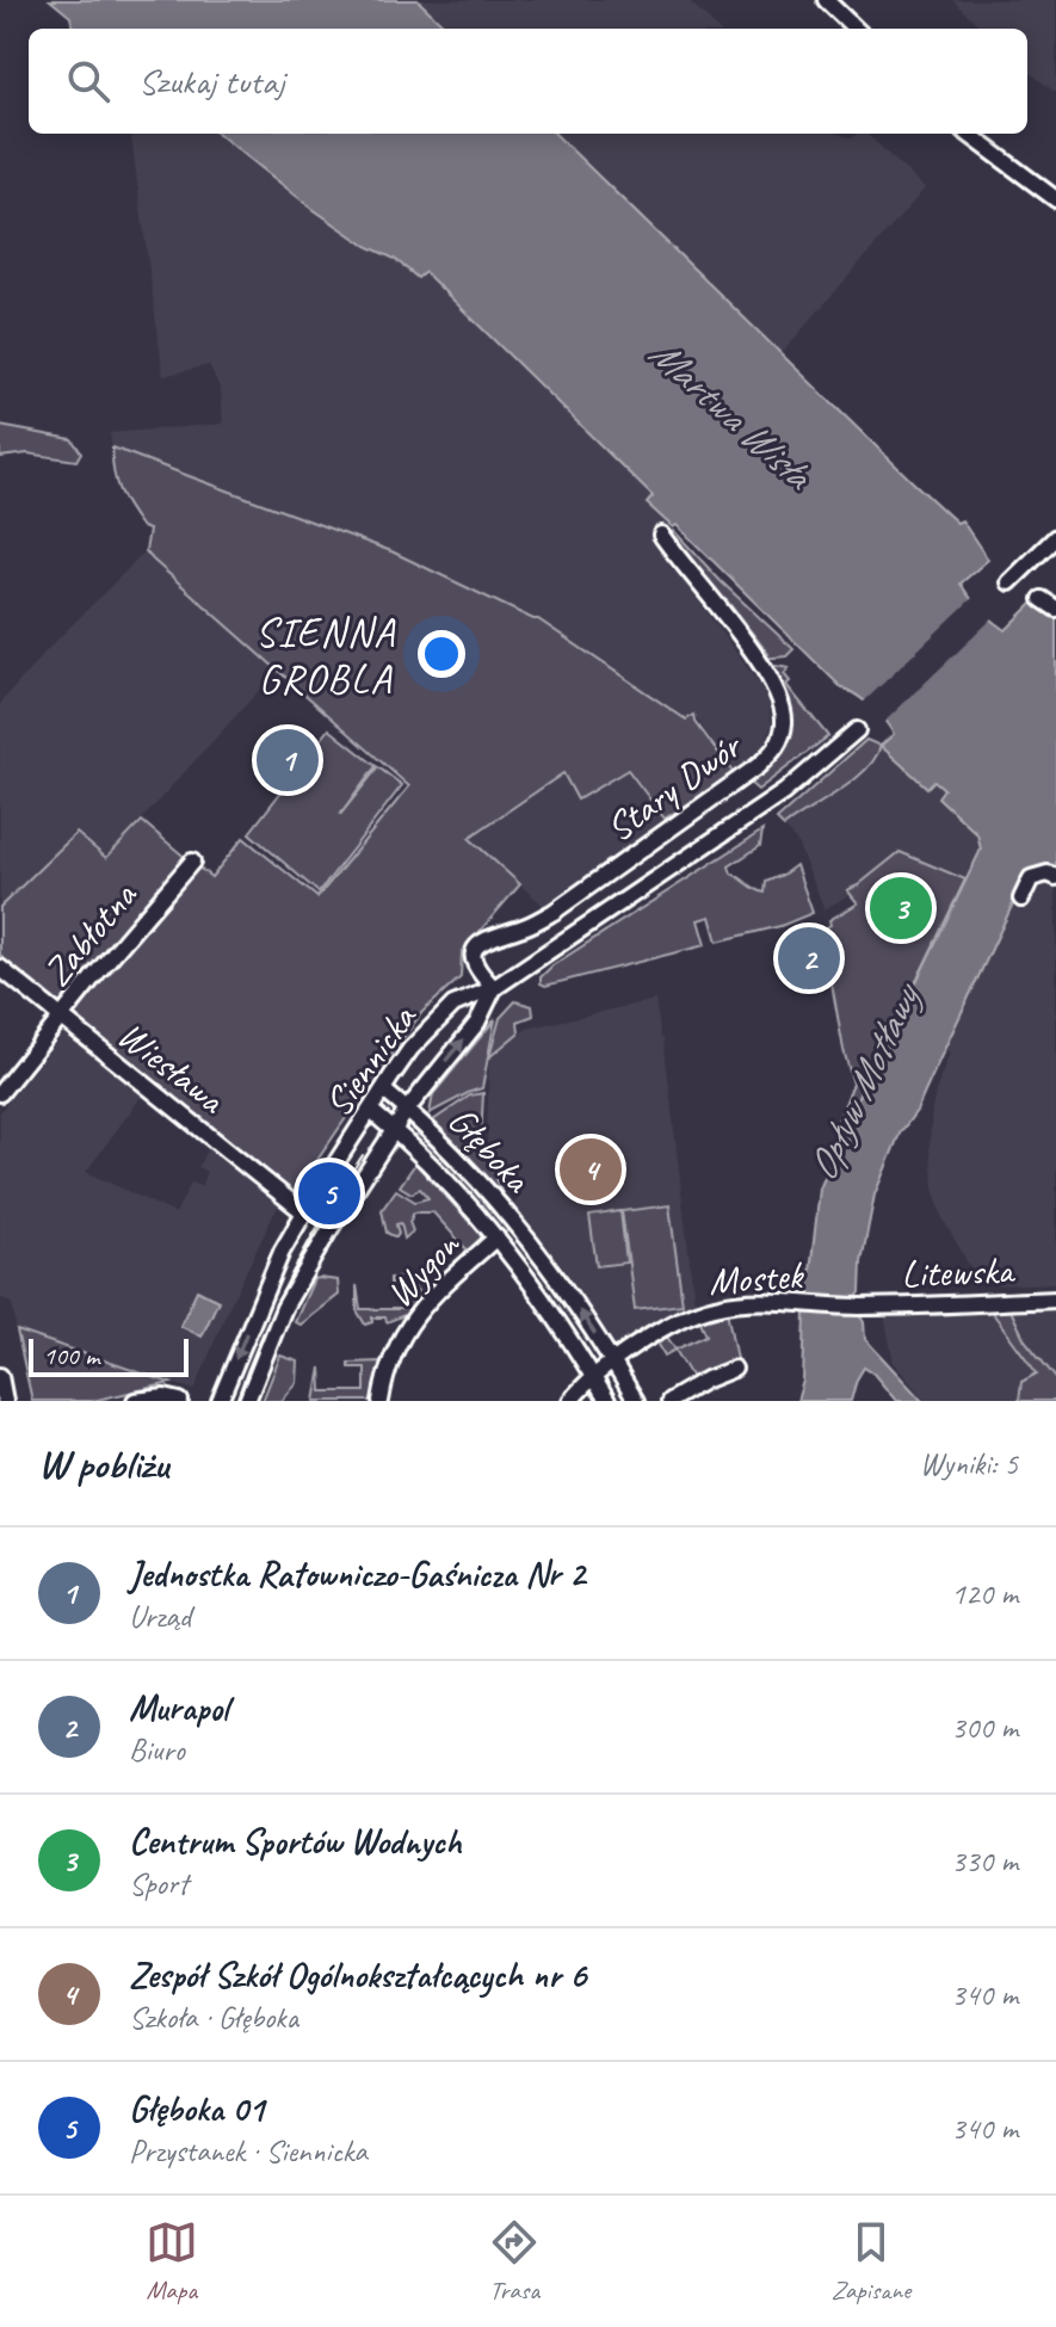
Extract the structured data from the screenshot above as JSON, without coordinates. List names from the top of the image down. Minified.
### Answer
{"streets":{"street":["Stary Dwór","Zabłotna","Siennicka","Wiesława","Głęboka","Wygon","Litewska","Mostek"]},"crossings":[["Stary Dwór","Siennicka"],["Zabłotna","Wiesława"],["Siennicka","Wiesława"],["Siennicka","Głęboka"],["Głęboka","Wygon"],["Głęboka","Mostek"],["Litewska","Mostek"]],"districts":["SIENNA GROBLA"],"water":["Martwa Wisła","Opływ Motławy"],"scale_bar":"100 m","page":{"search":"Szukaj tutaj","pins":["1","3","2","4","5"],"scale":"100 m","heading":["W pobliżu","Wyniki: 5"],"list":[{"mark":"1","name":"Jednostka Ratowniczo-Gaśnicza Nr 2","note":"Urząd","value":"120 m"},{"mark":"2","name":"Murapol","note":"Biuro","value":"300 m"},{"mark":"3","name":"Centrum Sportów Wodnych","note":"Sport","value":"330 m"},{"mark":"4","name":"Zespół Szkół Ogólnokształcących nr 6","note":"Szkoła · Głęboka","value":"340 m"},{"mark":"5","name":"Głęboka 01","note":"Przystanek · Siennicka","value":"340 m"}],"nav":["Mapa","Trasa","Zapisane"]}}
